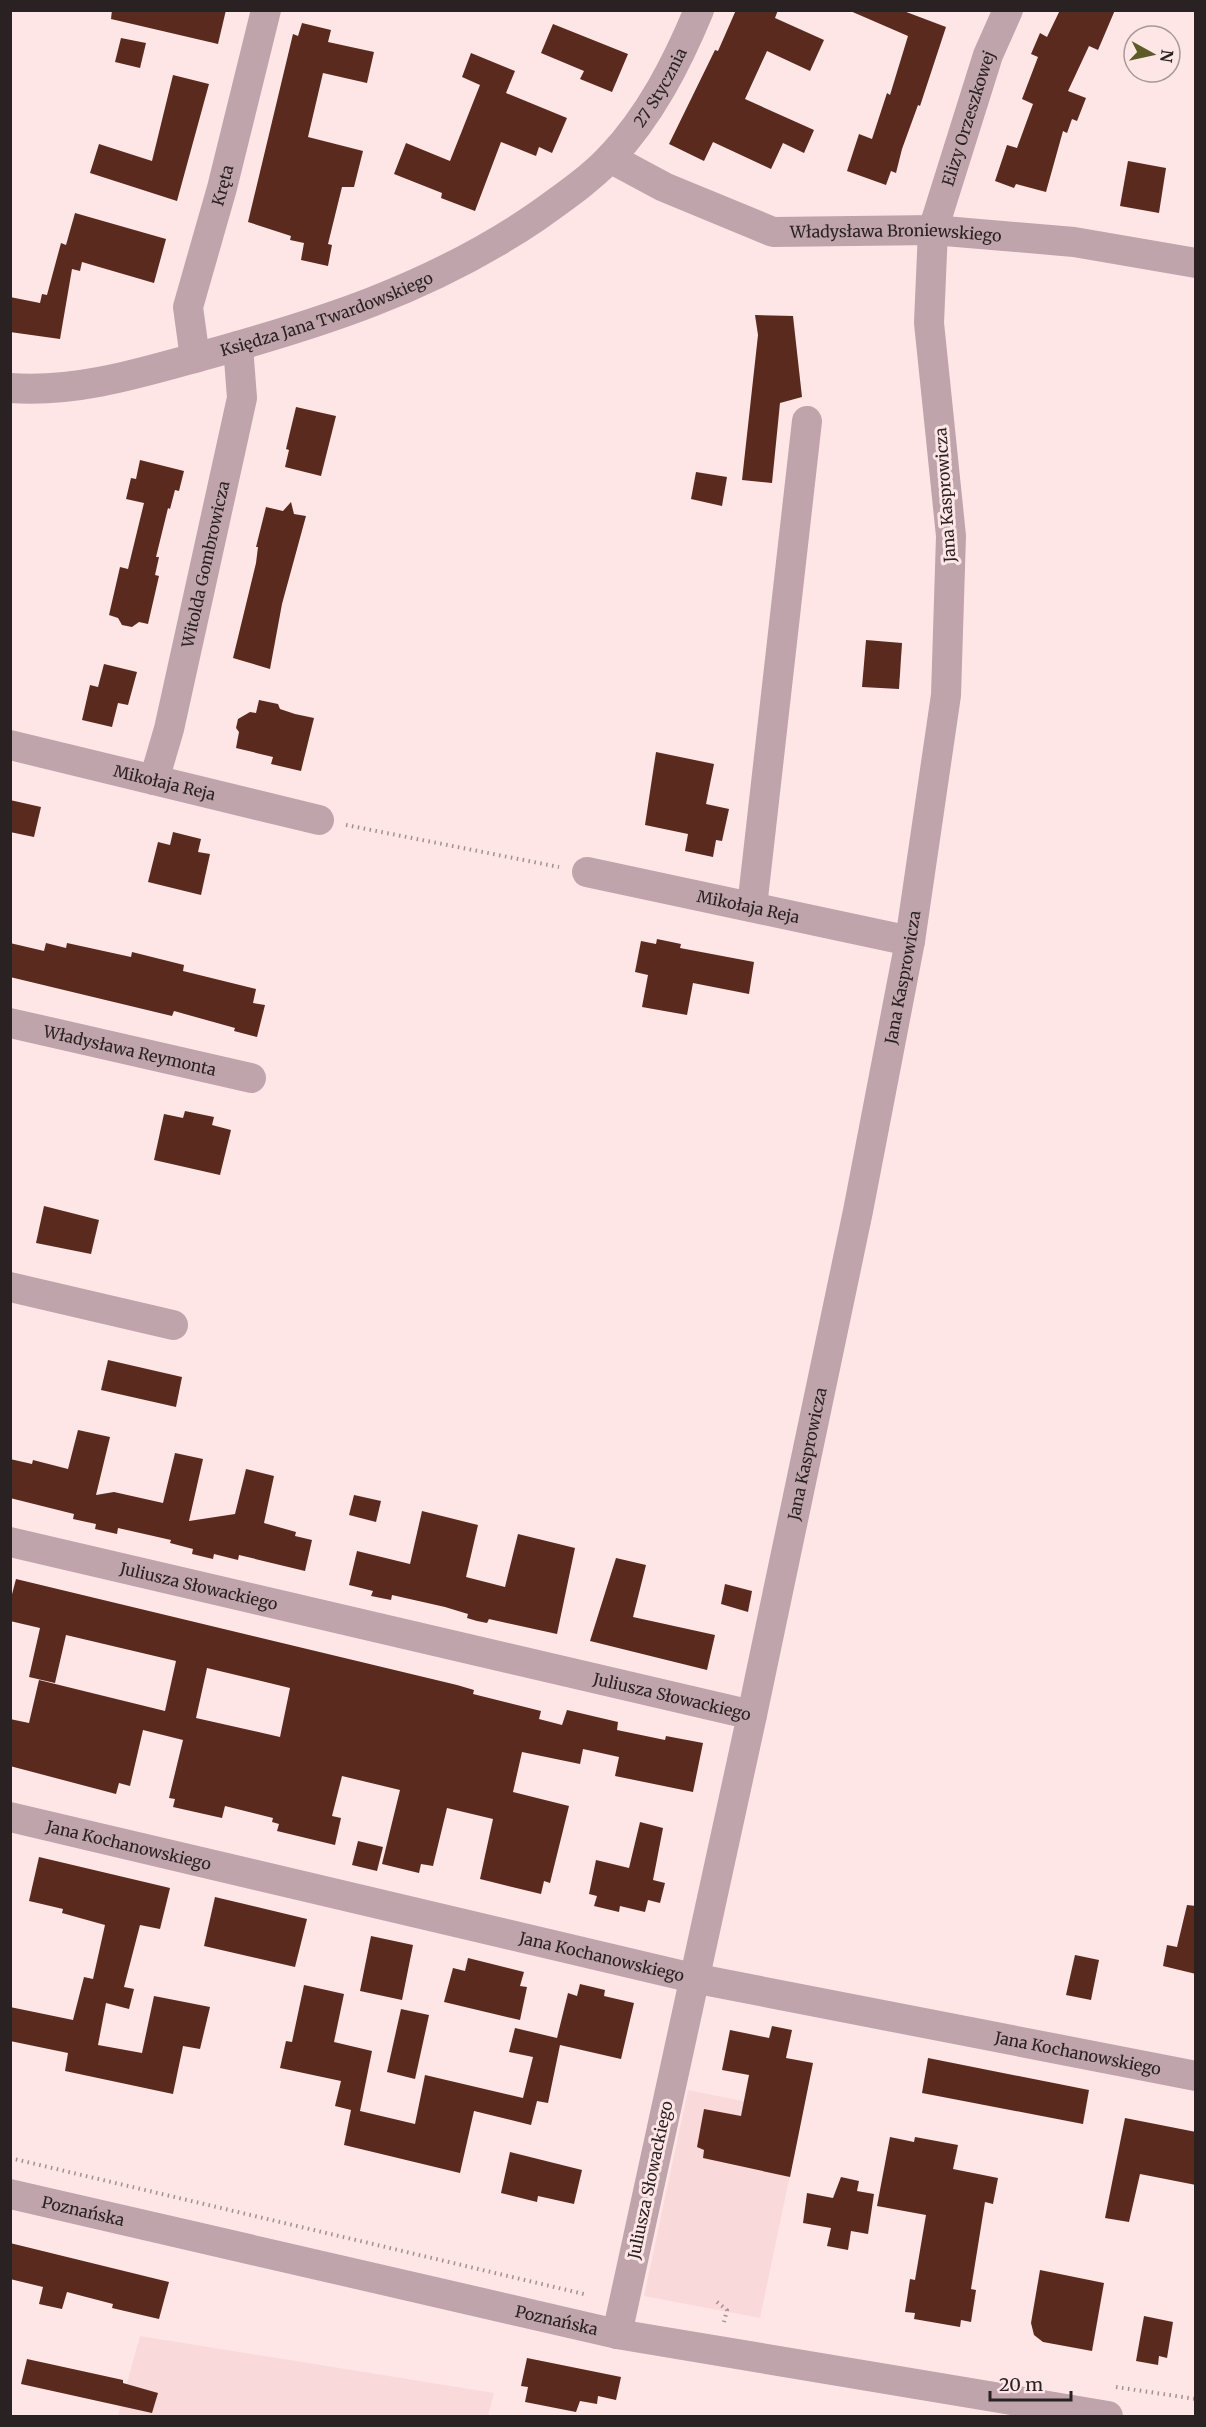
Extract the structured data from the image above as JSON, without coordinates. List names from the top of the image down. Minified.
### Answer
{"streets":{"street":["27 Stycznia","Elizy Orzeszkowej","Kręta","Władysława Broniewskiego","Księdza Jana Twardowskiego","Jana Kasprowicza","Witolda Gombrowicza","Mikołaja Reja","Władysława Reymonta","Juliusza Słowackiego","Jana Kochanowskiego","Poznańska"]},"crossings":[["27 Stycznia","Władysława Broniewskiego"],["27 Stycznia","Księdza Jana Twardowskiego"],["Elizy Orzeszkowej","Władysława Broniewskiego"],["Elizy Orzeszkowej","Jana Kasprowicza"],["Kręta","Księdza Jana Twardowskiego"],["Władysława Broniewskiego","Księdza Jana Twardowskiego"],["Władysława Broniewskiego","Jana Kasprowicza"],["Księdza Jana Twardowskiego","Witolda Gombrowicza"],["Jana Kasprowicza","Mikołaja Reja"],["Jana Kasprowicza","Juliusza Słowackiego"],["Witolda Gombrowicza","Mikołaja Reja"],["Juliusza Słowackiego","Jana Kochanowskiego"],["Juliusza Słowackiego","Poznańska"]],"scale_bar":"20 m","north":"right"}
